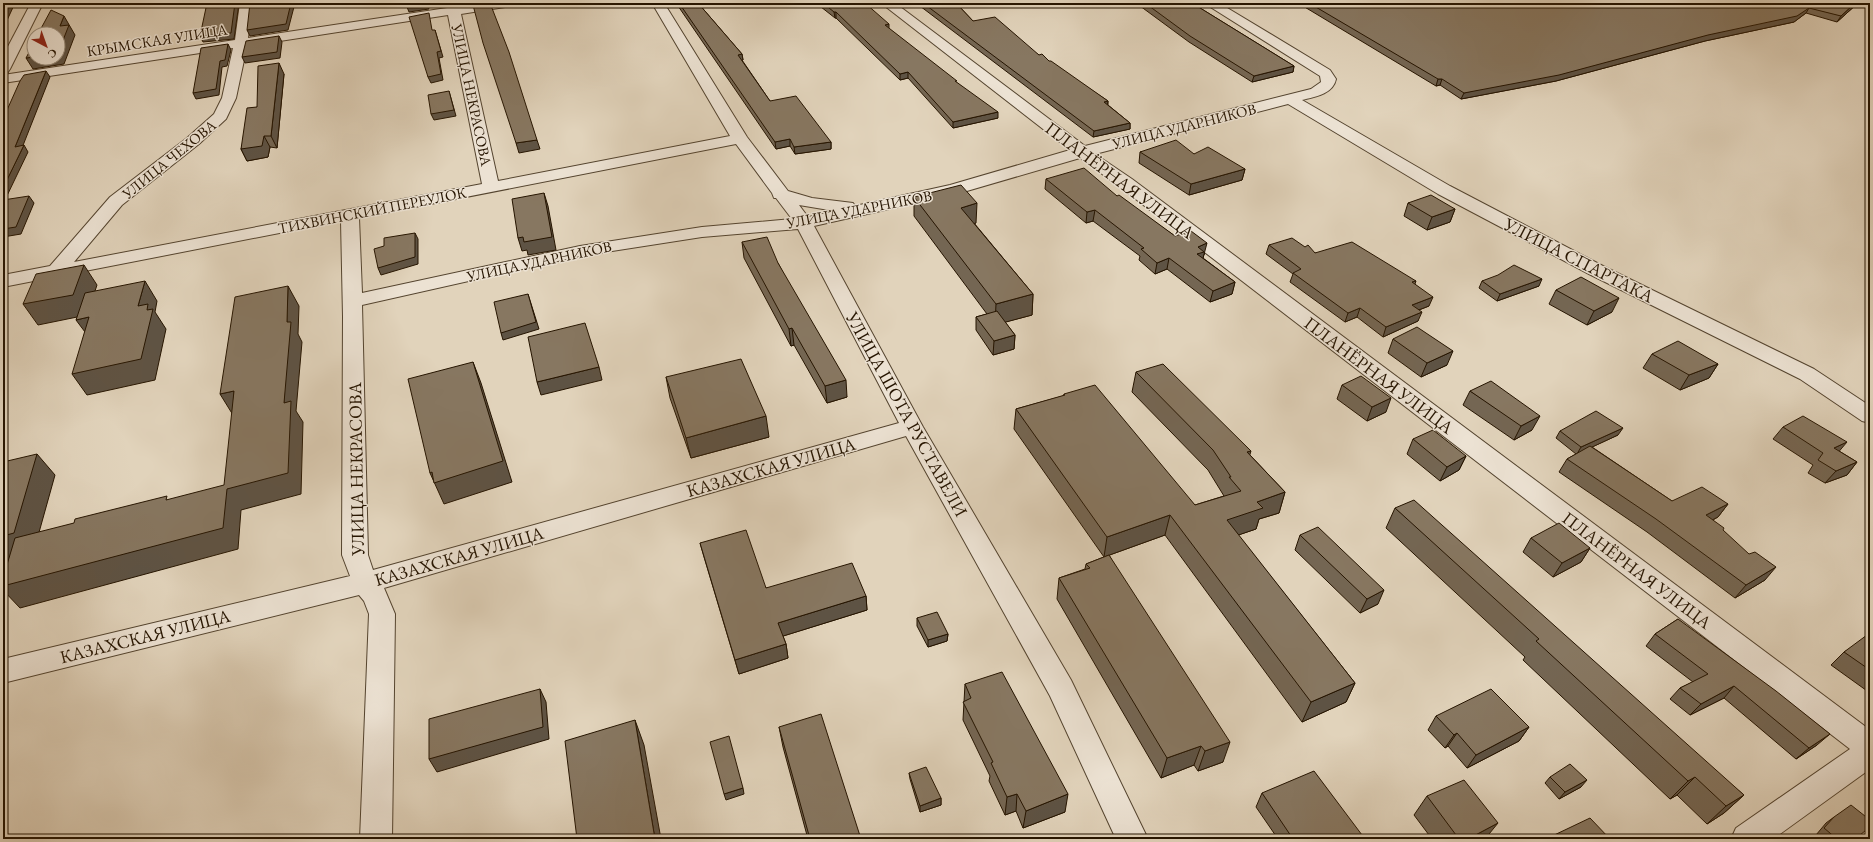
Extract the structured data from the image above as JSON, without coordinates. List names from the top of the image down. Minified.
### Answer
{"streets":{"street":["КРЫМСКАЯ УЛИЦА","УЛИЦА НЕКРАСОВА","УЛИЦА УДАРНИКОВ","УЛИЦА ЧЕХОВА","ПЛАНЁРНАЯ УЛИЦА","ТИХВИНСКИЙ ПЕРЕУЛОК","УЛИЦА СПАРТАКА","УЛИЦА ШОТА РУСТАВЕЛИ","КАЗАХСКАЯ УЛИЦА"]},"crossings":[["КРЫМСКАЯ УЛИЦА","УЛИЦА НЕКРАСОВА"],["КРЫМСКАЯ УЛИЦА","УЛИЦА ЧЕХОВА"],["УЛИЦА НЕКРАСОВА","УЛИЦА УДАРНИКОВ"],["УЛИЦА НЕКРАСОВА","ТИХВИНСКИЙ ПЕРЕУЛОК"],["УЛИЦА НЕКРАСОВА","КАЗАХСКАЯ УЛИЦА"],["УЛИЦА УДАРНИКОВ","ПЛАНЁРНАЯ УЛИЦА"],["УЛИЦА УДАРНИКОВ","УЛИЦА СПАРТАКА"],["УЛИЦА УДАРНИКОВ","УЛИЦА ШОТА РУСТАВЕЛИ"],["УЛИЦА ЧЕХОВА","ТИХВИНСКИЙ ПЕРЕУЛОК"],["ТИХВИНСКИЙ ПЕРЕУЛОК","УЛИЦА ШОТА РУСТАВЕЛИ"],["УЛИЦА ШОТА РУСТАВЕЛИ","КАЗАХСКАЯ УЛИЦА"]],"north":"bottom right"}
